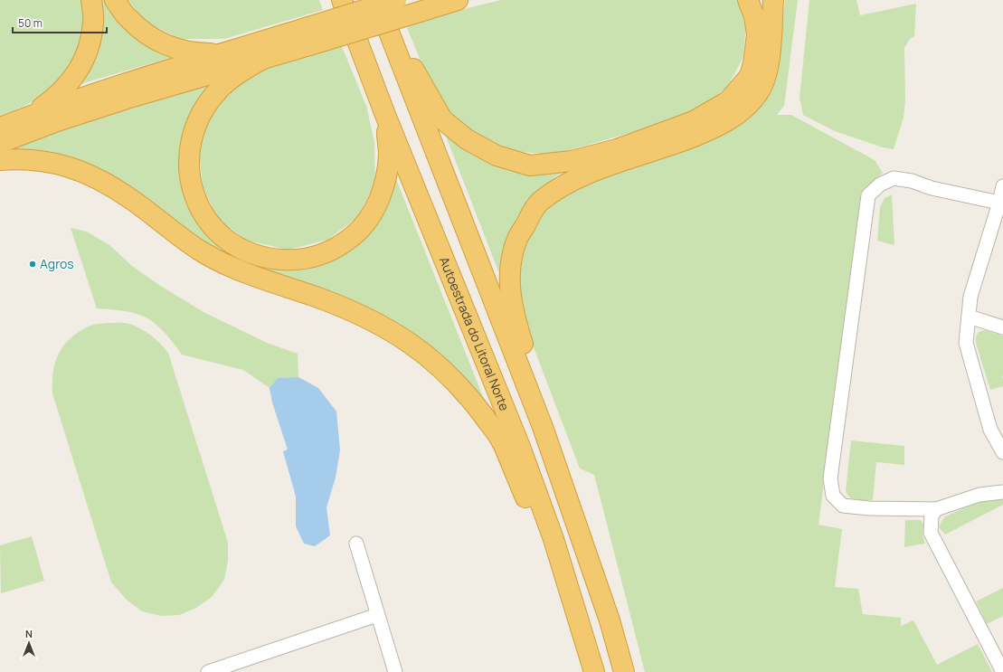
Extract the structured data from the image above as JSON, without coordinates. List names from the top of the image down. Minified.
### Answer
{"streets":{"highway":["Autoestrada do Litoral Norte"]},"places":["Agros"],"scale_bar":"50 m","north":"top"}
